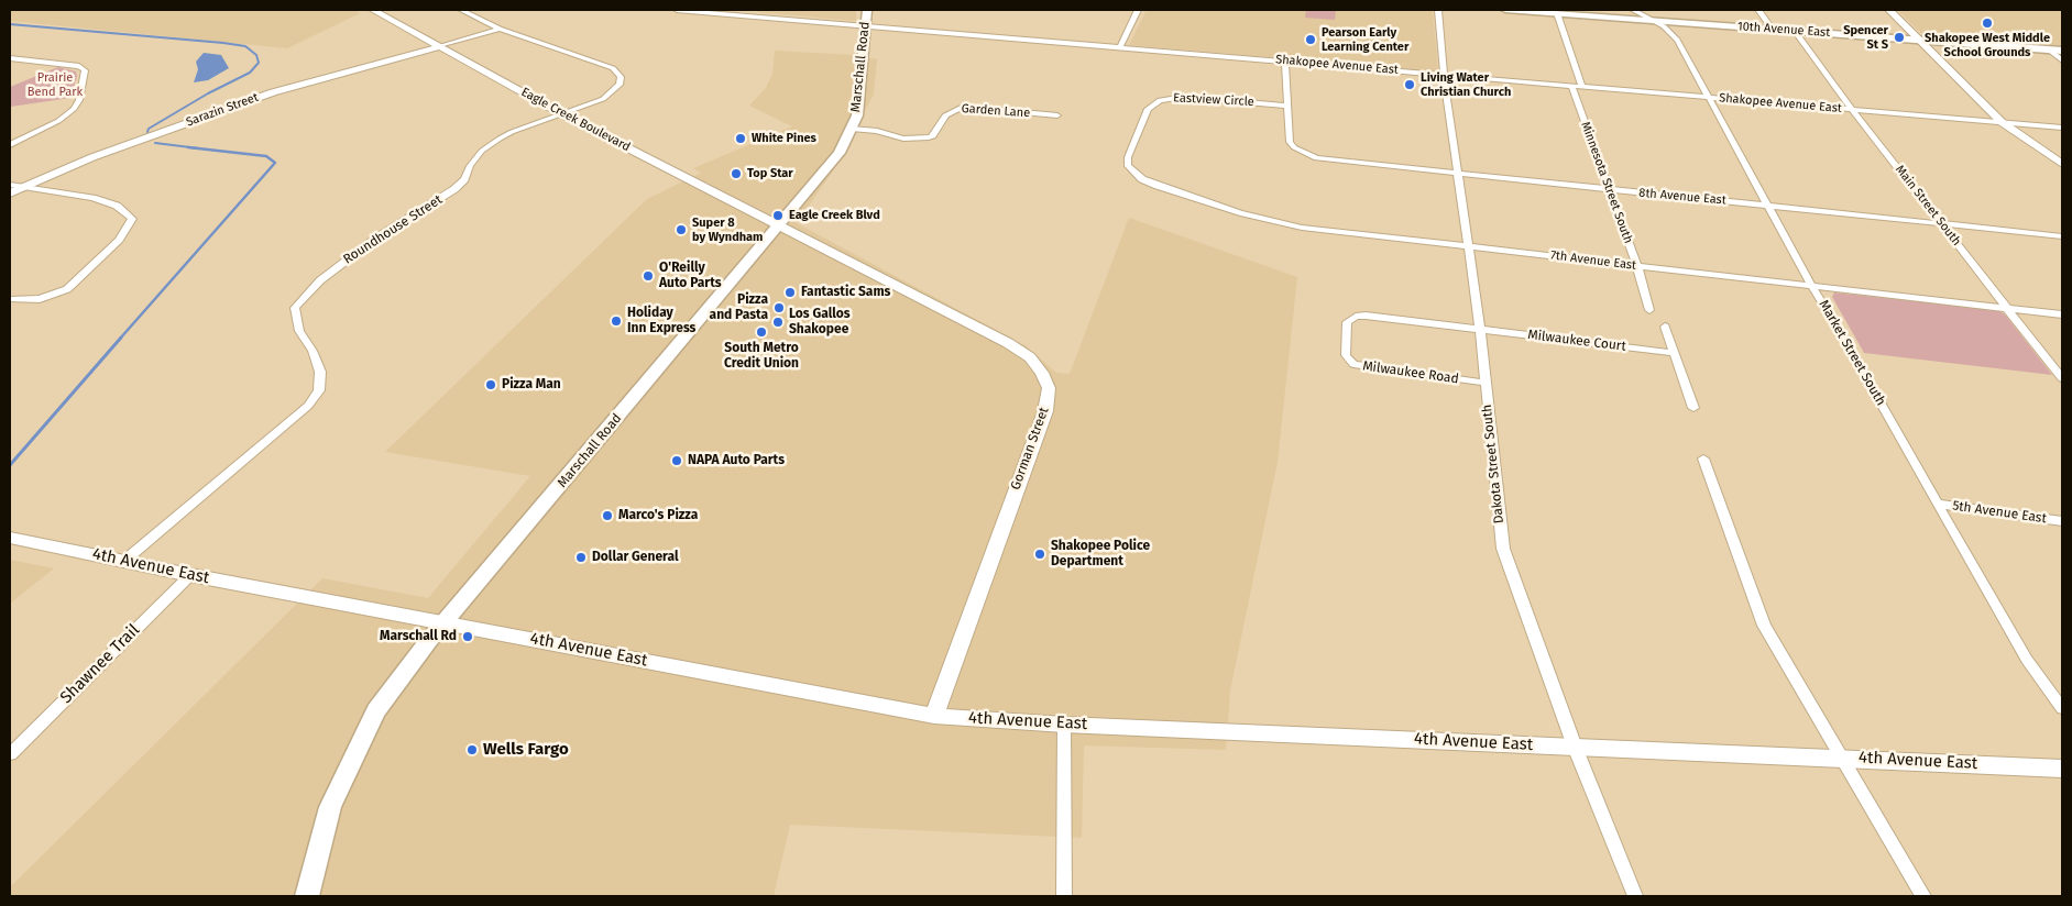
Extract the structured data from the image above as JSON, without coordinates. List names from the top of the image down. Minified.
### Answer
{"streets":{"main road":["10th Avenue East","Marschall Road"],"street":["Shakopee Avenue East","Eastview Circle","Sarazin Street","Garden Lane","Eagle Creek Boulevard","Minnesota Street South","8th Avenue East","Main Street South","Roundhouse Street","7th Avenue East","Milwaukee Court","Market Street South","Milwaukee Road","Gorman Street","Dakota Street South","5th Avenue East","4th Avenue East","Shawnee Trail"]},"crossings":[["10th Avenue East","Main Street South"],["10th Avenue East","Market Street South"],["Shakopee Avenue East","Marschall Road"],["Shakopee Avenue East","Minnesota Street South"],["Shakopee Avenue East","Main Street South"],["Shakopee Avenue East","Market Street South"],["Shakopee Avenue East","Dakota Street South"],["Marschall Road","Garden Lane"],["Marschall Road","Eagle Creek Boulevard"],["Marschall Road","Gorman Street"],["Marschall Road","4th Avenue East"],["Eastview Circle","8th Avenue East"],["Eastview Circle","7th Avenue East"],["Sarazin Street","Eagle Creek Boulevard"],["Eagle Creek Boulevard","Roundhouse Street"],["Eagle Creek Boulevard","Gorman Street"],["Minnesota Street South","8th Avenue East"],["Minnesota Street South","7th Avenue East"],["8th Avenue East","Main Street South"],["8th Avenue East","Market Street South"],["8th Avenue East","Dakota Street South"],["Main Street South","7th Avenue East"],["Roundhouse Street","4th Avenue East"],["7th Avenue East","Market Street South"],["7th Avenue East","Dakota Street South"],["Milwaukee Court","Milwaukee Road"],["Milwaukee Court","Dakota Street South"],["Market Street South","5th Avenue East"],["Milwaukee Road","Dakota Street South"],["Gorman Street","4th Avenue East"],["Dakota Street South","4th Avenue East"],["4th Avenue East","Shawnee Trail"]],"parks":["Prairie Bend Park"],"places":["Shakopee West Middle School Grounds","Spencer St S","Pearson Early Learning Center","Living Water Christian Church","White Pines","Top Star","Eagle Creek Blvd","Super 8 by Wyndham","O'Reilly Auto Parts","Fantastic Sams","Pizza and Pasta","Holiday Inn Express","Los Gallos Shakopee","South Metro Credit Union","Pizza Man","NAPA Auto Parts","Marco's Pizza","Shakopee Police Department","Dollar General","Marschall Rd","Wells Fargo"]}
